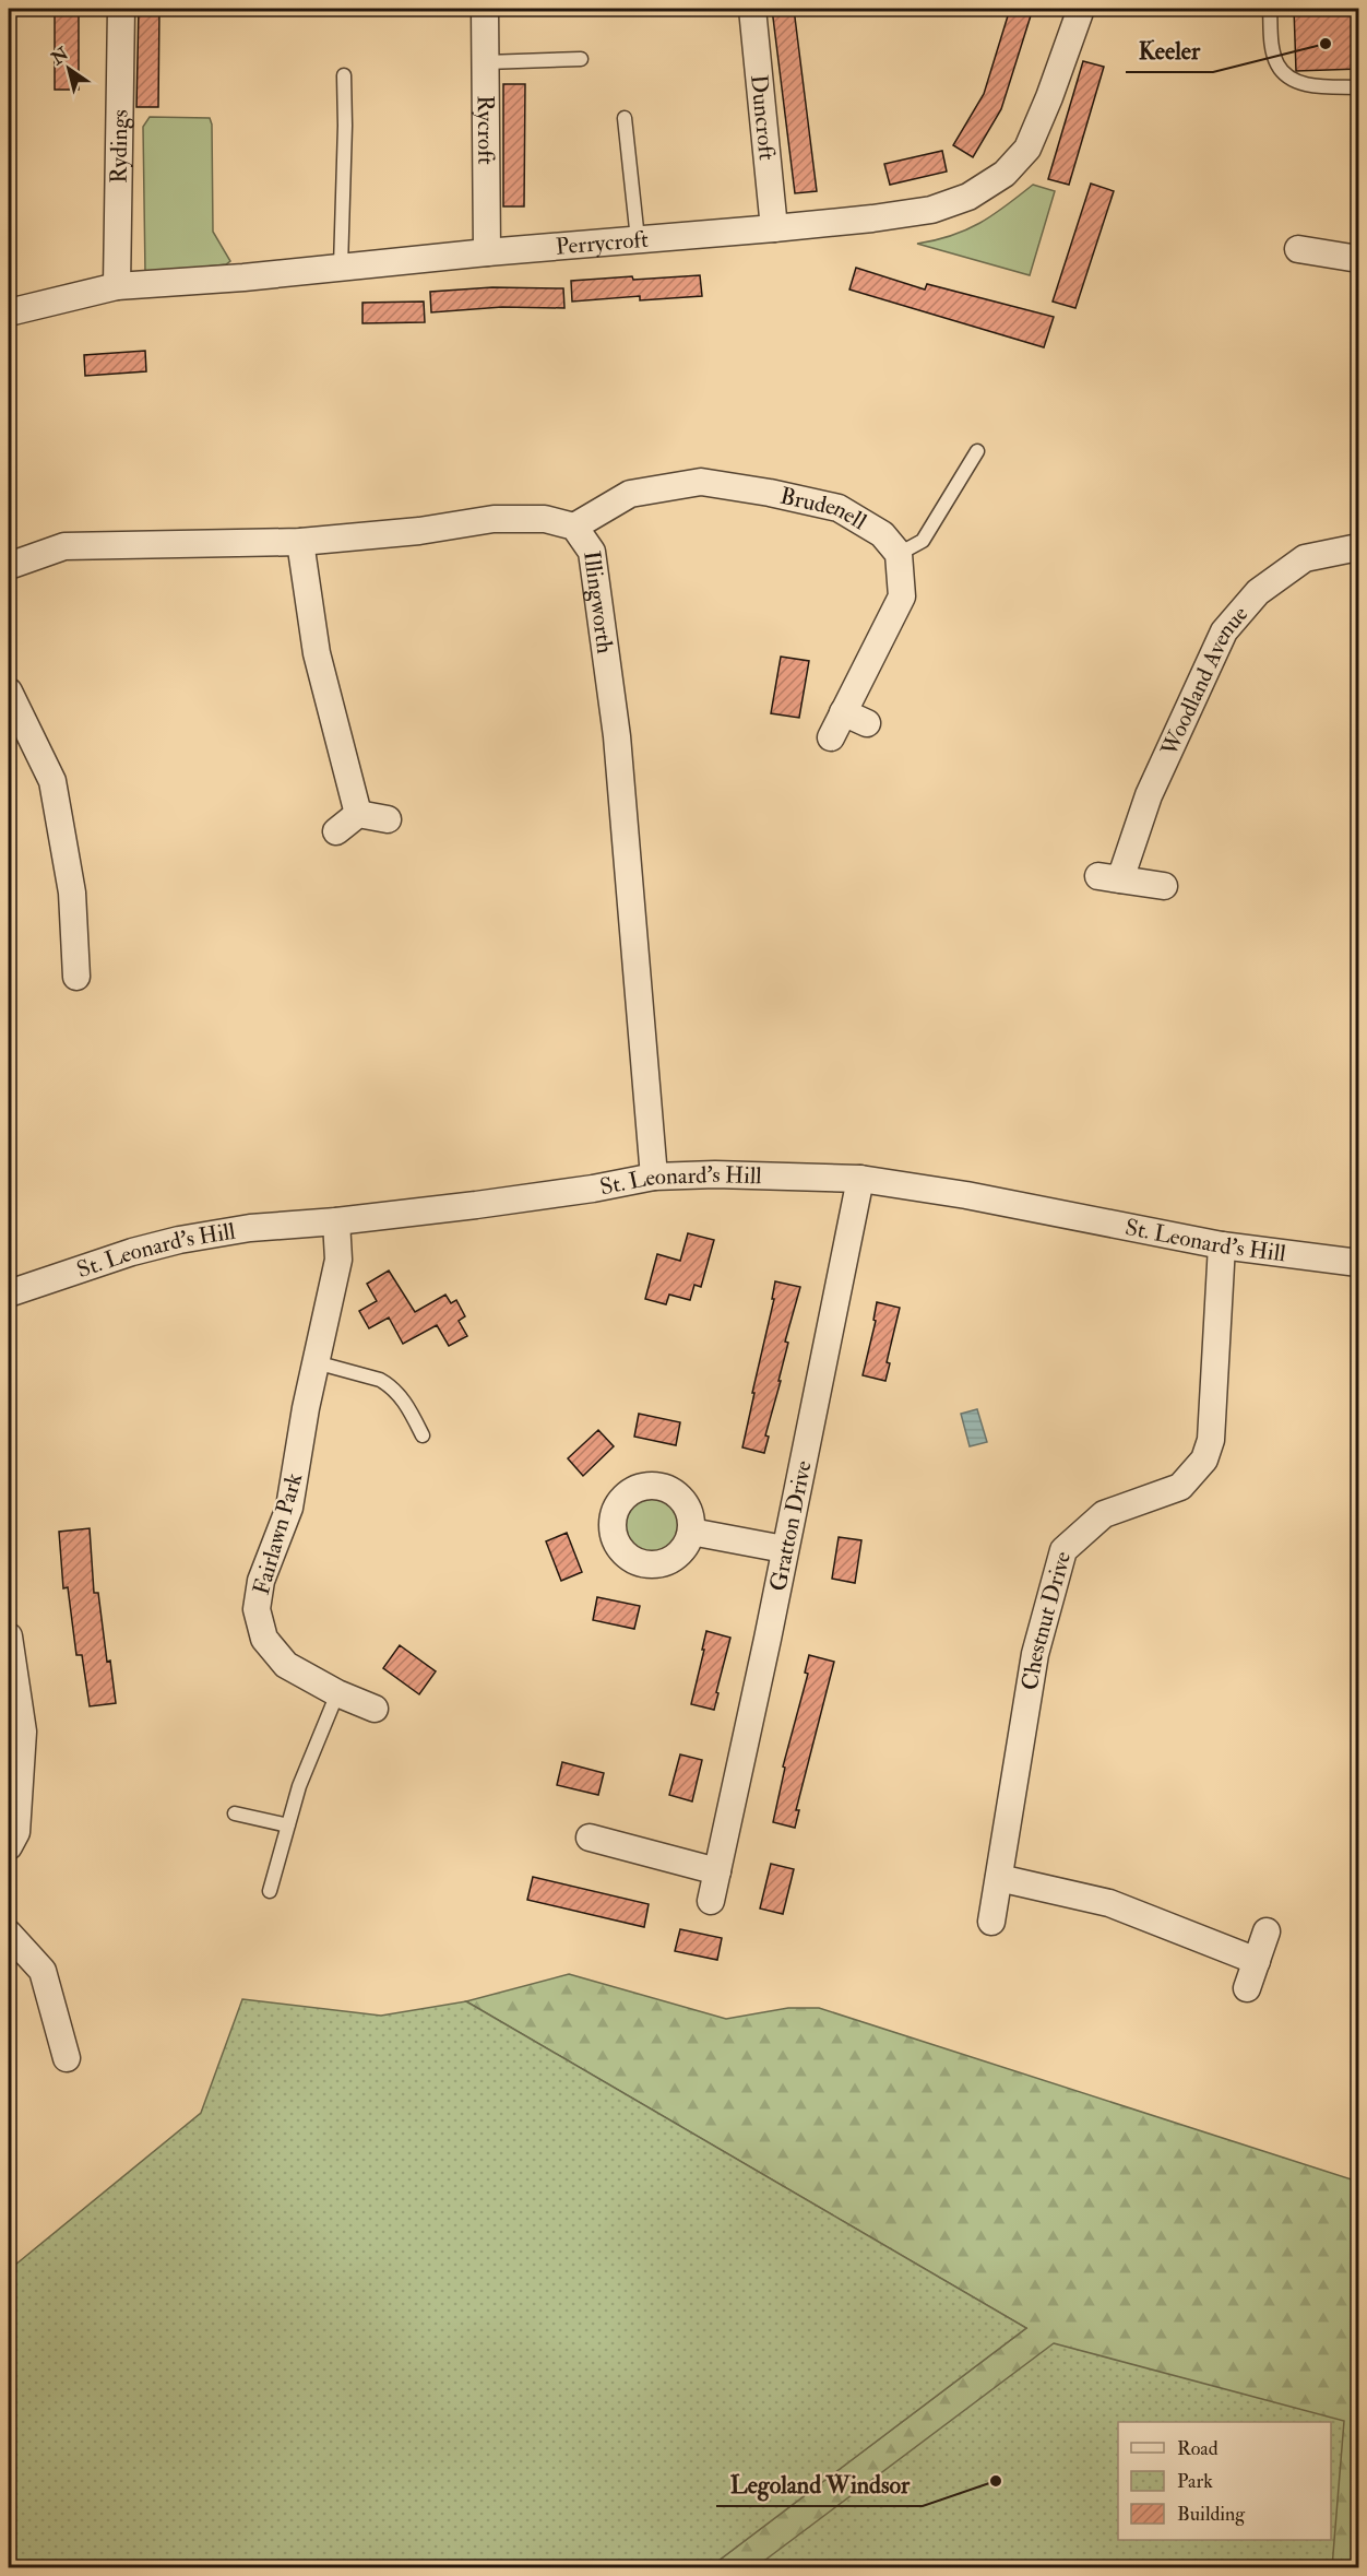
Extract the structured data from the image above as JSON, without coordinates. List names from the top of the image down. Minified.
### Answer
{"streets":{"street":["Duncroft","Rycroft","Rydings","Perrycroft","Brudenell","Illingworth","Woodland Avenue","St. Leonard's Hill","Gratton Drive","Fairlawn Park","Chestnut Drive"]},"crossings":[["Duncroft","Perrycroft"],["Rycroft","Perrycroft"],["Rydings","Perrycroft"],["Brudenell","Illingworth"],["Illingworth","St. Leonard's Hill"],["St. Leonard's Hill","Gratton Drive"],["St. Leonard's Hill","Fairlawn Park"],["St. Leonard's Hill","Chestnut Drive"]],"places":["Keeler","Legoland Windsor"],"legend":["Road","Park","Building"],"north":"top left"}
